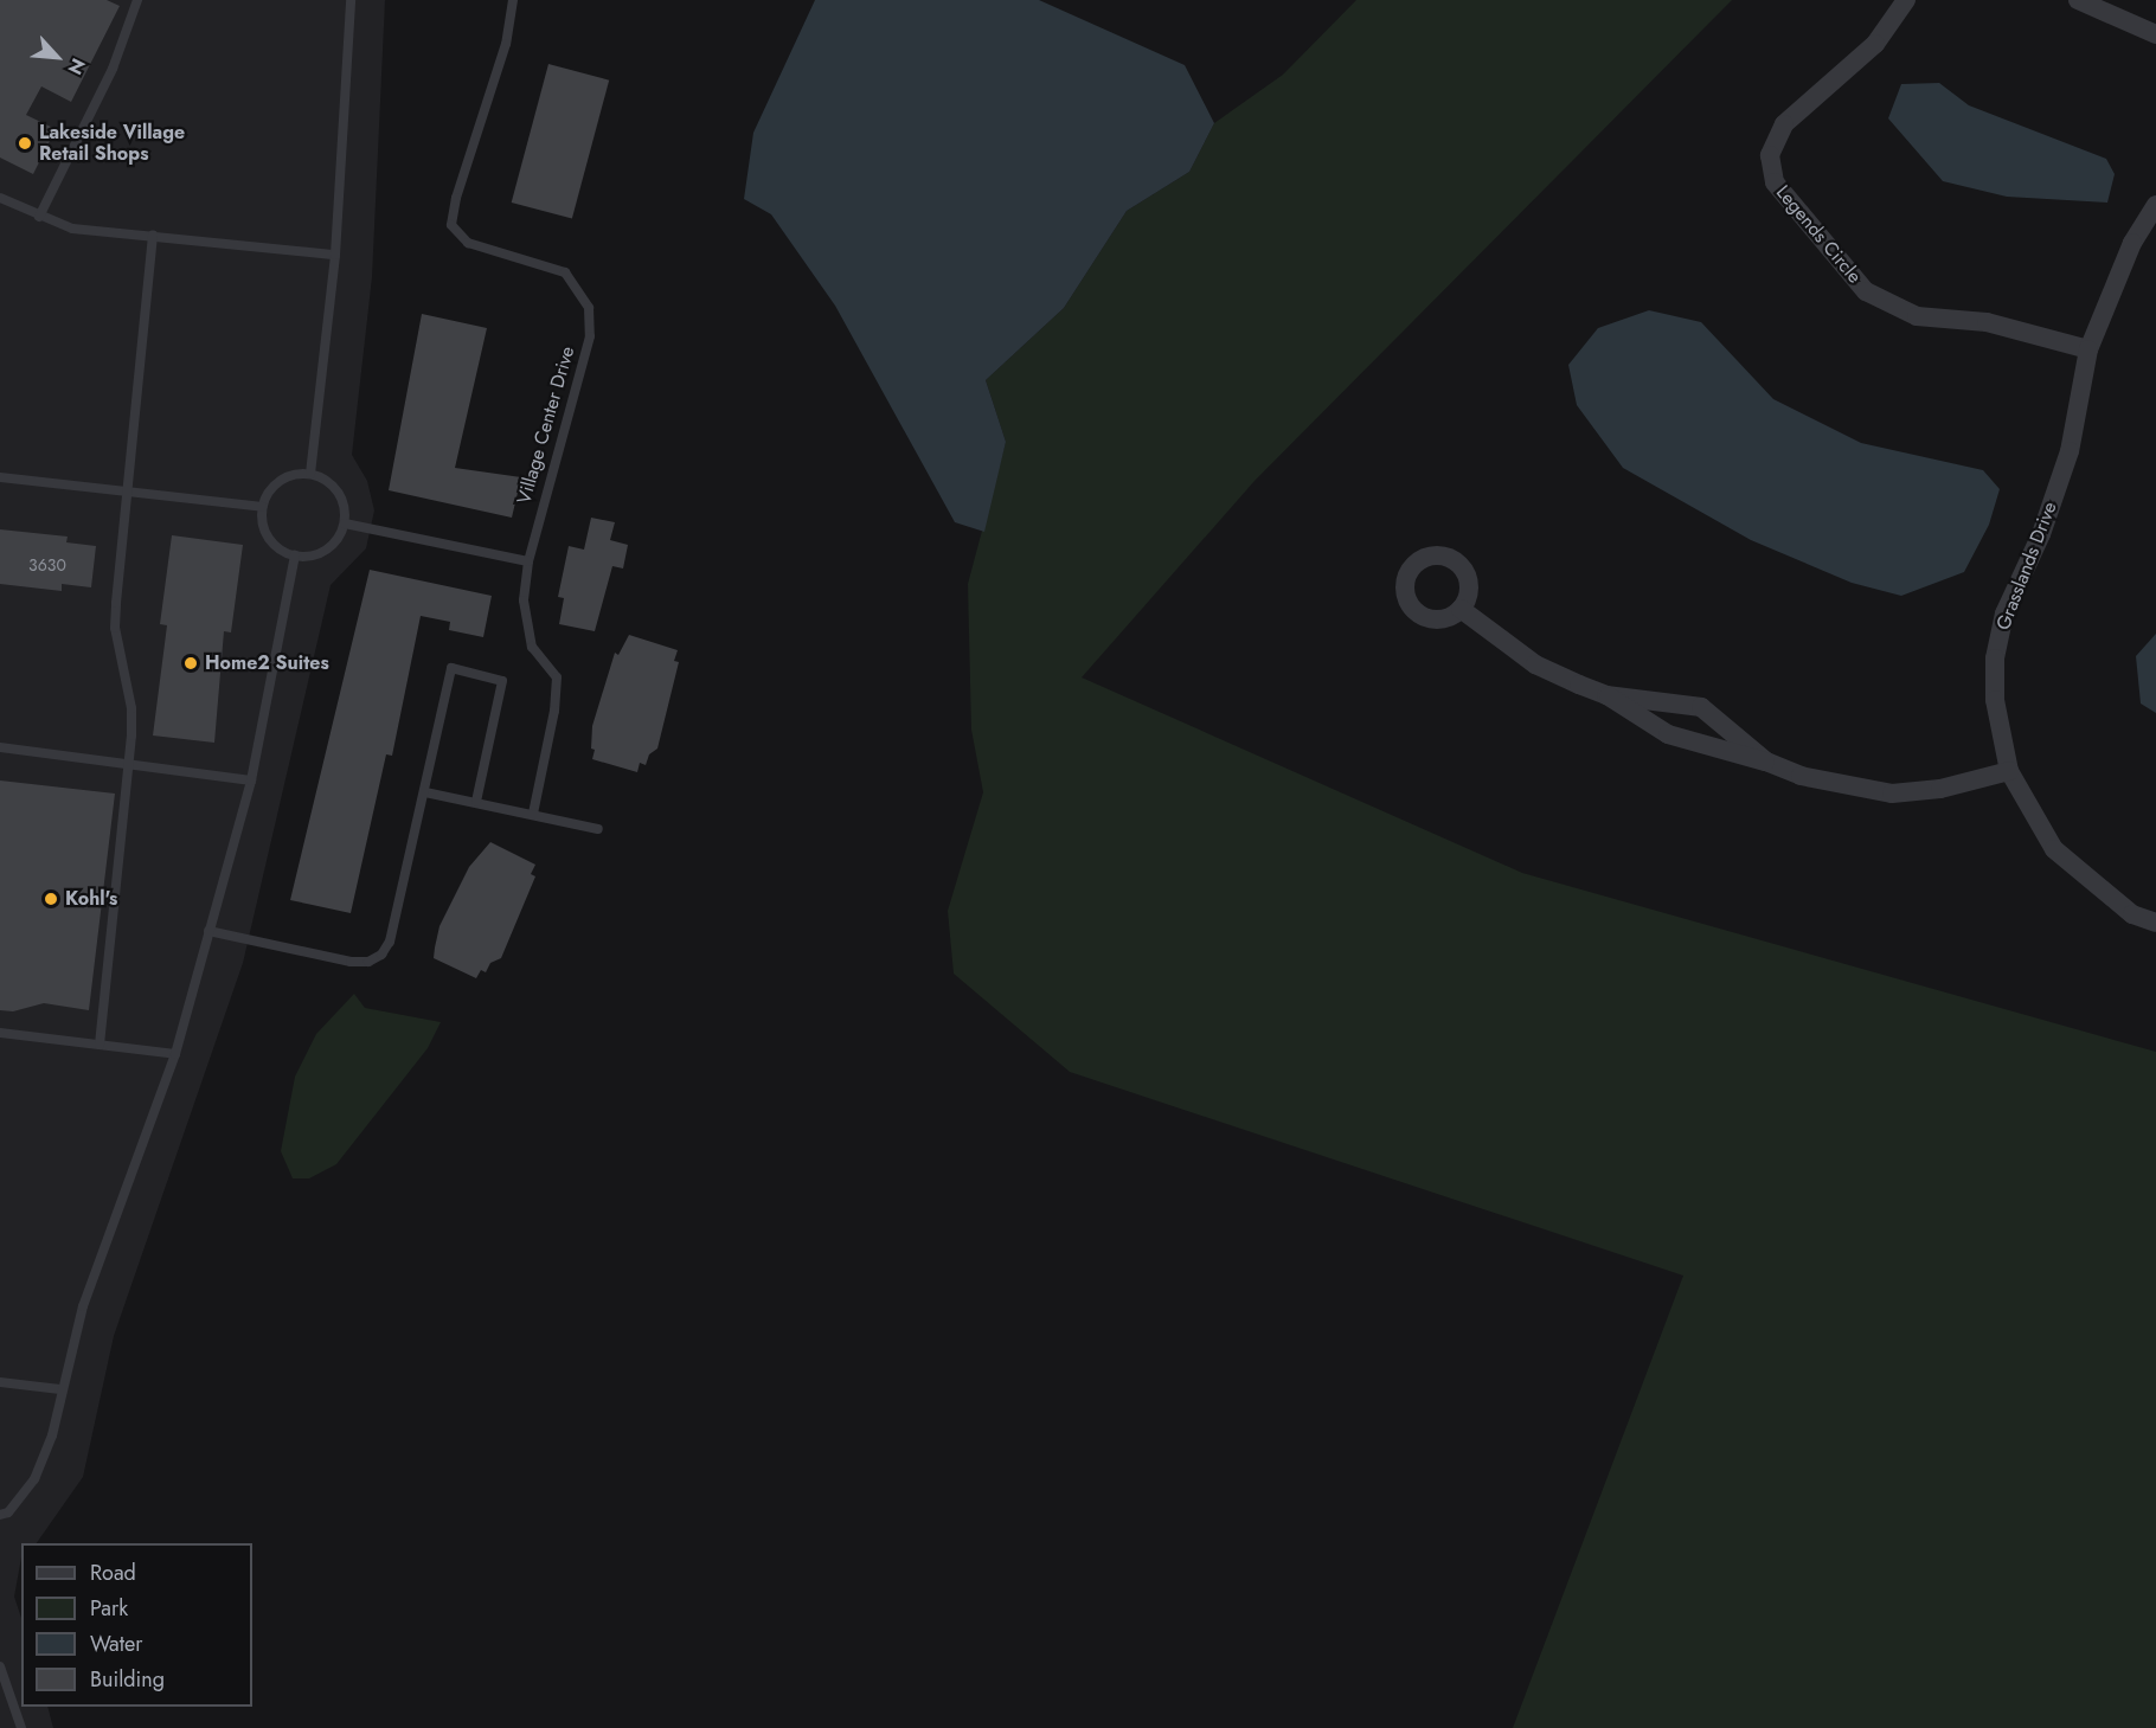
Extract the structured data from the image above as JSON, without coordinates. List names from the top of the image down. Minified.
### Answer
{"streets":{"street":["Legends Circle","Grasslands Drive"],"lane":["Village Center Drive"]},"crossings":[["Legends Circle","Grasslands Drive"]],"places":["Lakeside Village Retail Shops","Home2 Suites","Kohl's"],"house_numbers":["3630"],"legend":["Road","Park","Water","Building"],"north":"bottom right"}
